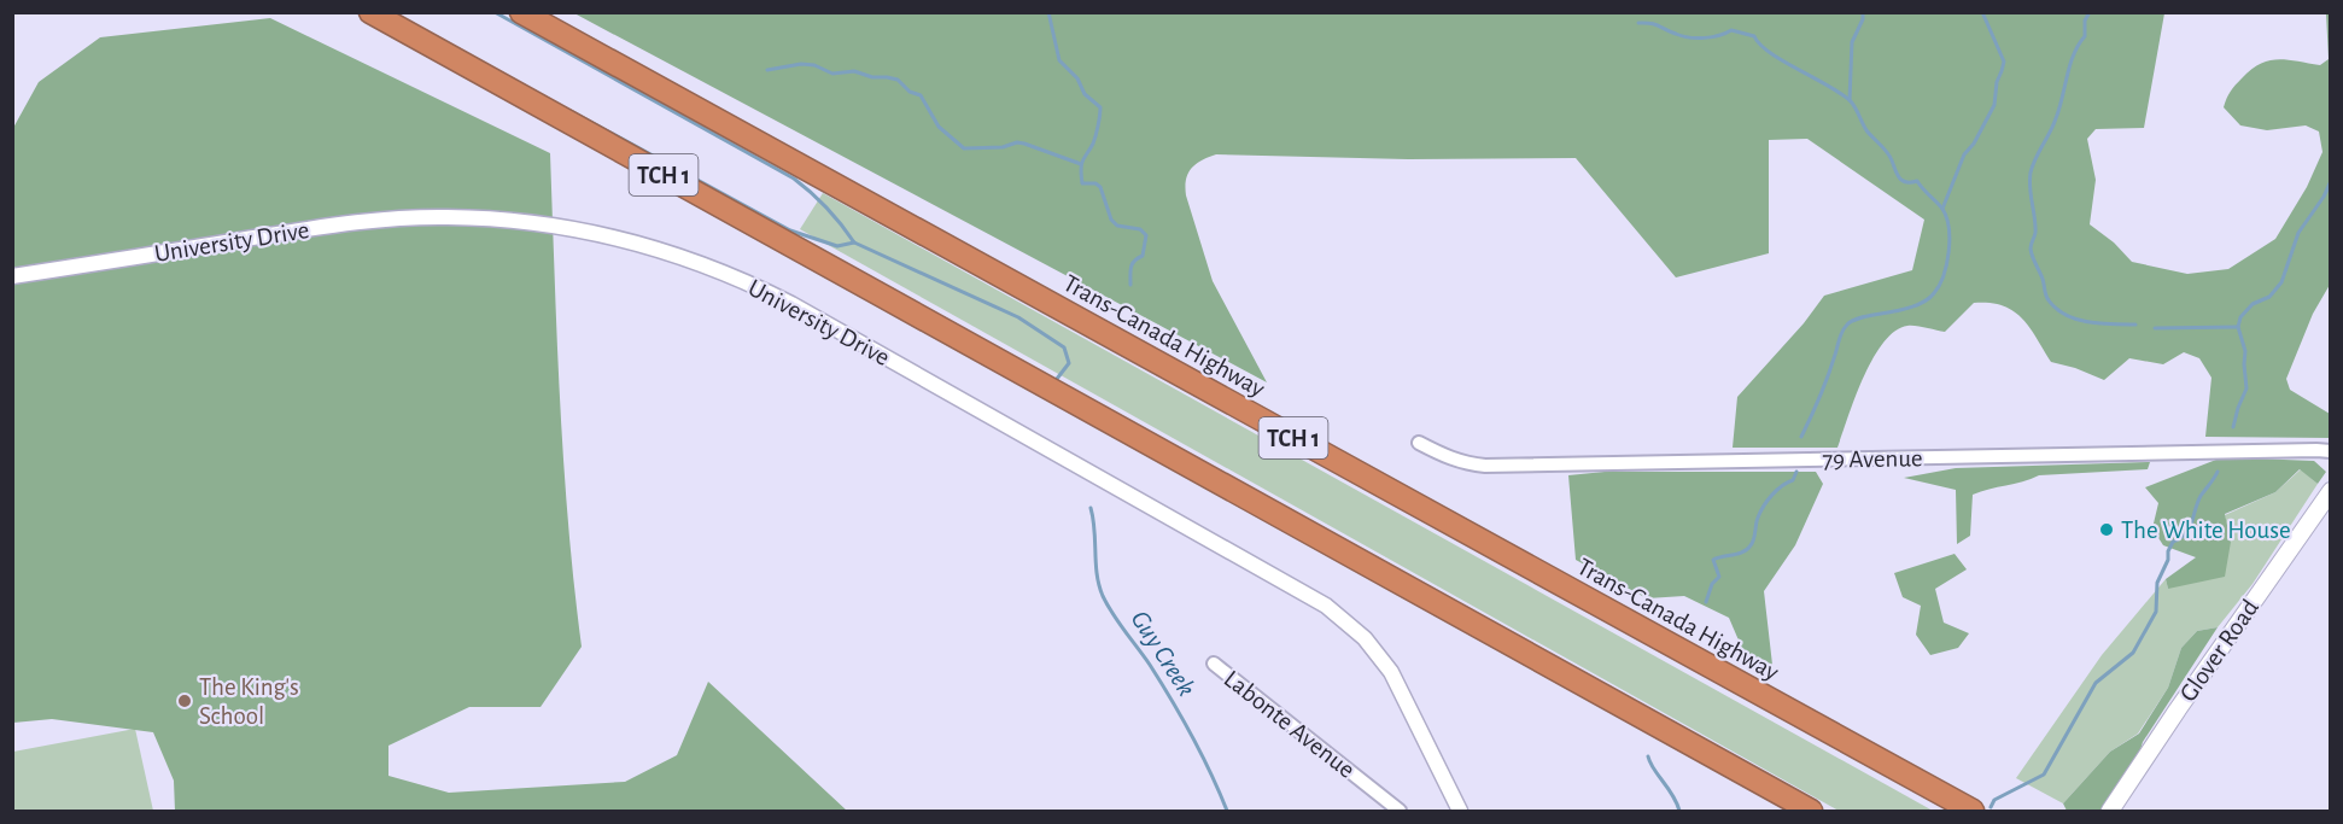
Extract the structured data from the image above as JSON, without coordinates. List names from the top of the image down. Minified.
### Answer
{"streets":{"highway":["TCH 1","Trans-Canada Highway"],"main road":["Glover Road"],"street":["University Drive","79 Avenue","Labonte Avenue"]},"water":["Guy Creek"],"places":["The White House","The King's School"]}
